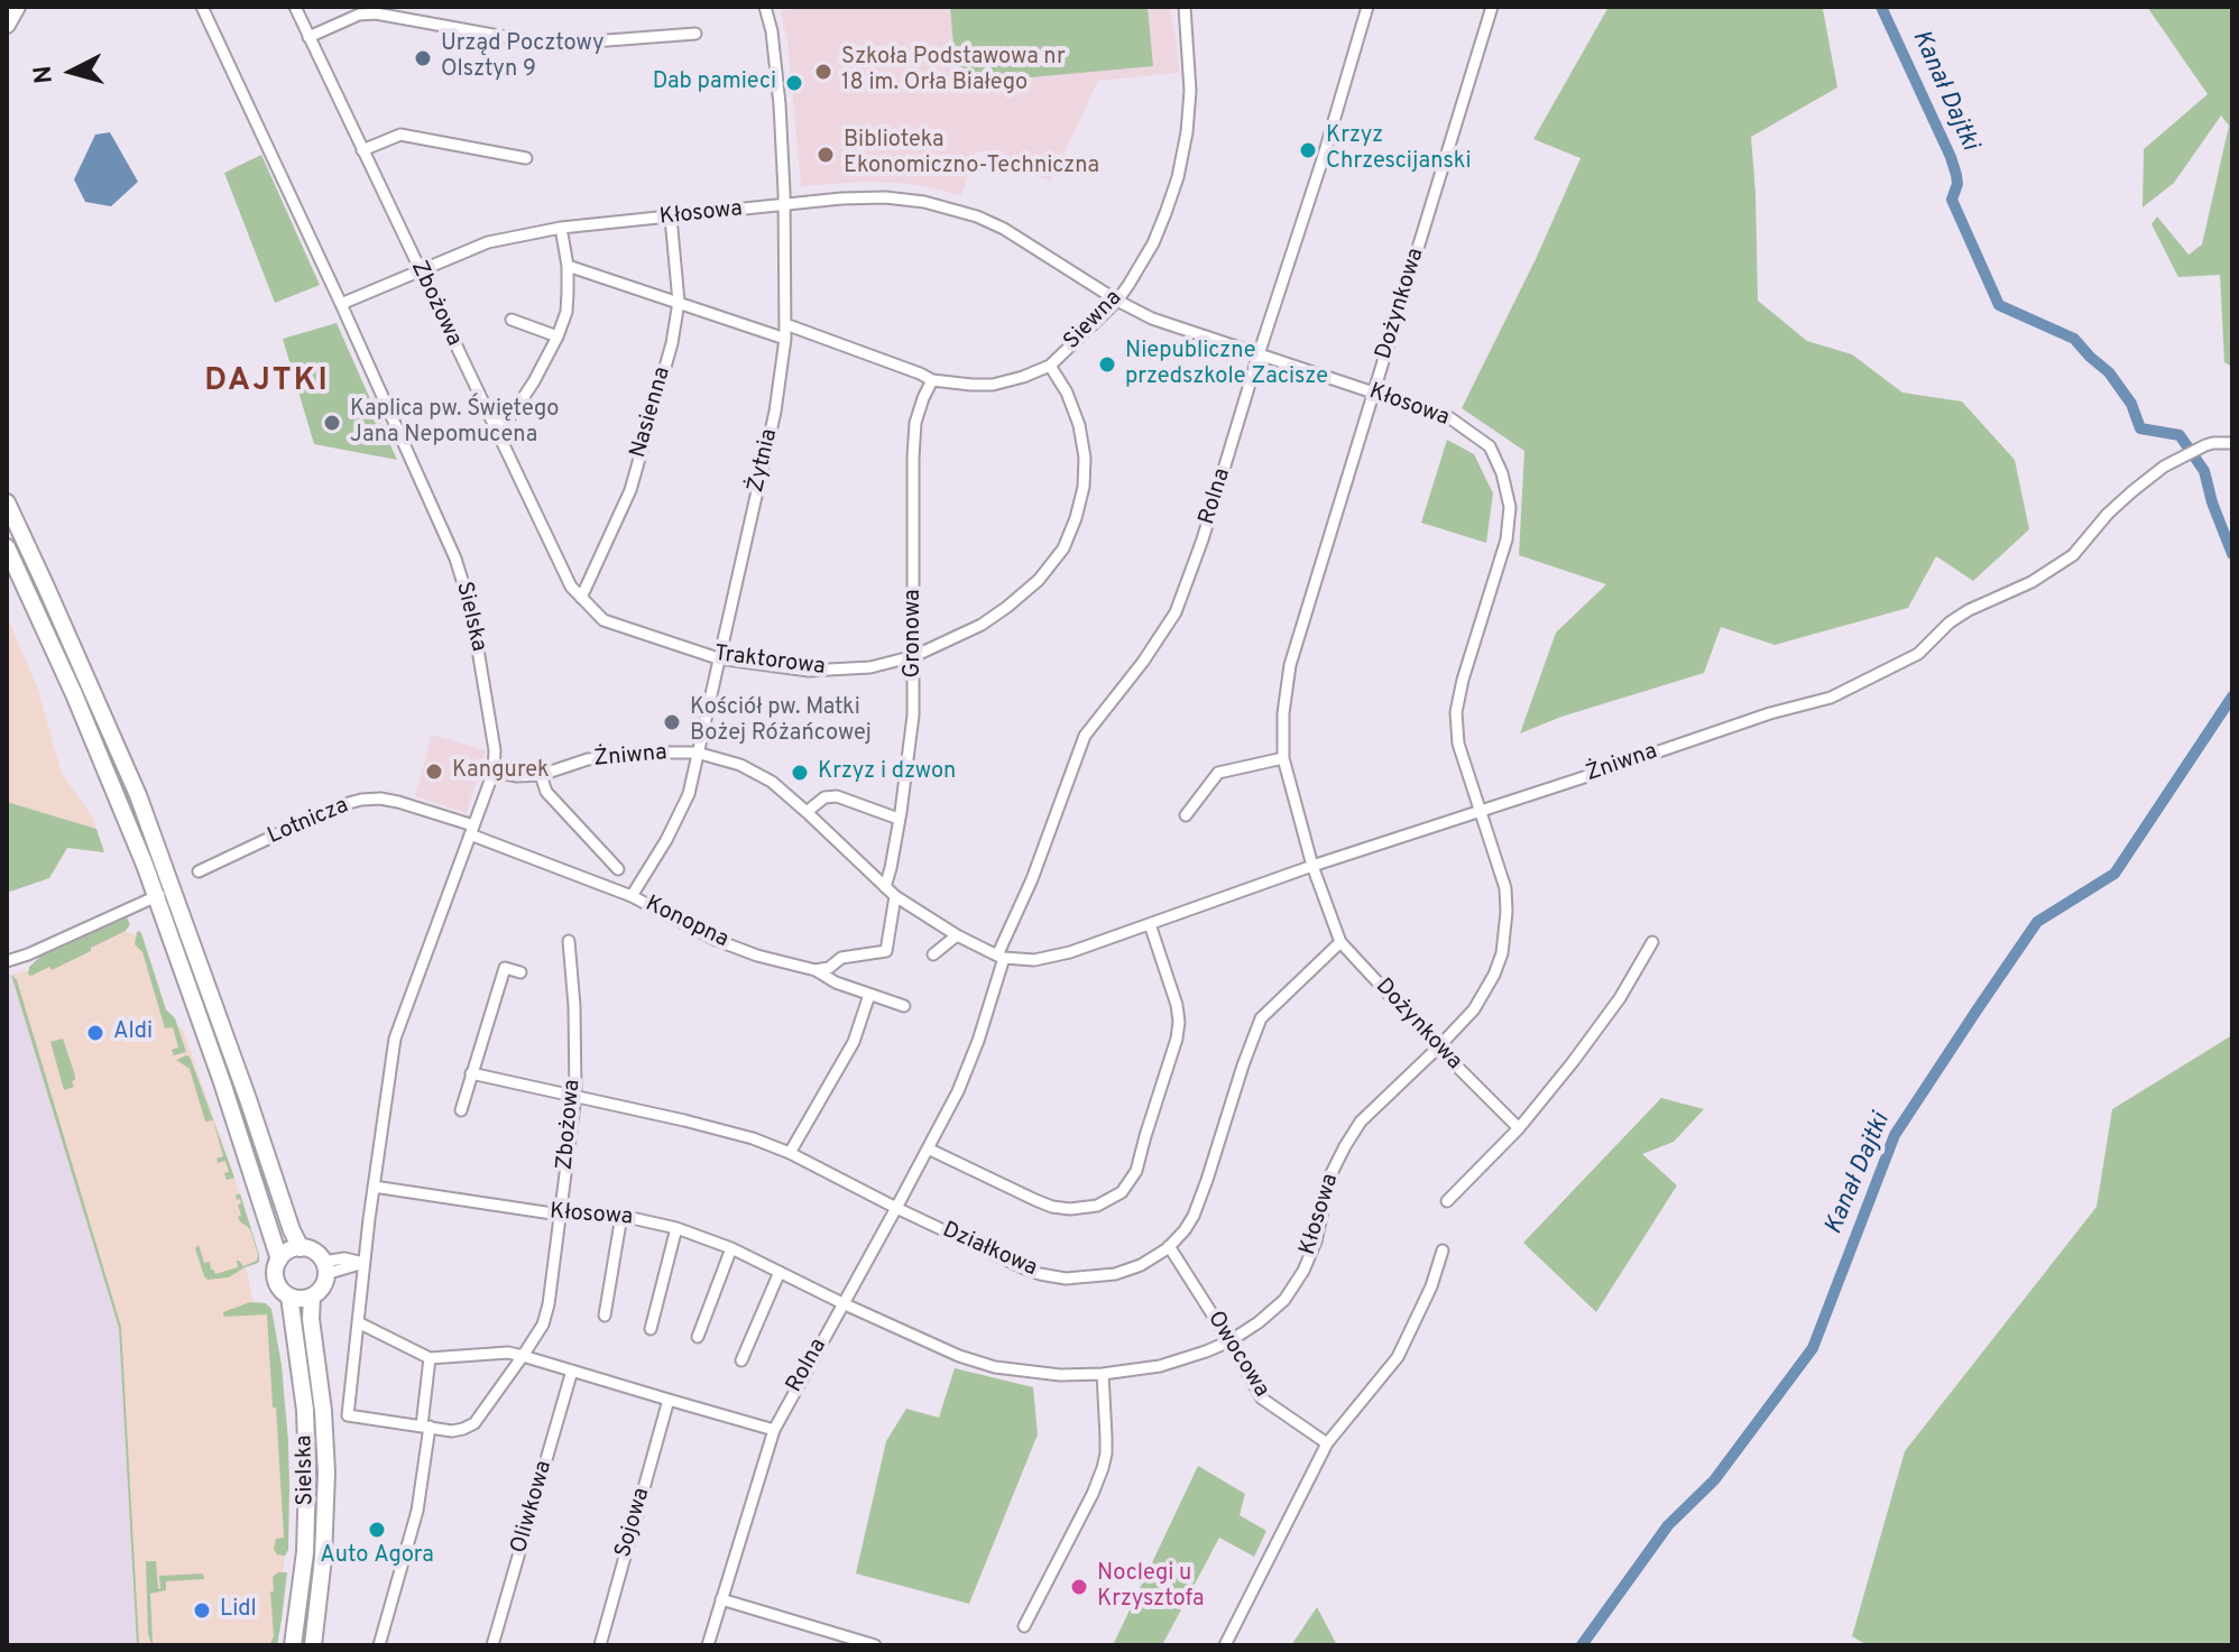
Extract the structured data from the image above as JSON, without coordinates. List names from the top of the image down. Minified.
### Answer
{"streets":{"main road":["Sielska"],"street":["Kłosowa","Zbożowa","Dożynkowa","Siewna","Nasienna","Żytnia","Rolna","Gronowa","Traktorowa","Żniwna","Lotnicza","Konopna","Działkowa","Owocowa","Oliwkowa","Sojowa"]},"crossings":[["Kłosowa","Zbożowa"],["Kłosowa","Dożynkowa"],["Kłosowa","Siewna"],["Kłosowa","Nasienna"],["Kłosowa","Żytnia"],["Kłosowa","Rolna"],["Kłosowa","Sielska"],["Kłosowa","Żniwna"],["Kłosowa","Owocowa"],["Zbożowa","Nasienna"],["Zbożowa","Sielska"],["Zbożowa","Traktorowa"],["Zbożowa","Działkowa"],["Dożynkowa","Żniwna"],["Dożynkowa","Działkowa"],["Siewna","Żytnia"],["Siewna","Gronowa"],["Siewna","Traktorowa"],["Nasienna","Traktorowa"],["Żytnia","Traktorowa"],["Żytnia","Żniwna"],["Żytnia","Konopna"],["Rolna","Żniwna"],["Rolna","Działkowa"],["Sielska","Żniwna"],["Sielska","Lotnicza"],["Sielska","Konopna"],["Gronowa","Traktorowa"],["Gronowa","Żniwna"],["Lotnicza","Konopna"],["Działkowa","Owocowa"]],"districts":["DAJTKI"],"water":["Kanał Dajtki"],"places":["Urząd Pocztowy Olsztyn 9","Szkoła Podstawowa nr 18 im. Orła Białego","Dab pamieci","Krzyz Chrzescijanski","Biblioteka Ekonomiczno-Techniczna","Niepubliczne przedszkole Zacisze","Kaplica pw. Świętego Jana Nepomucena","Kościół pw. Matki Bożej Różańcowej","Kangurek","Krzyz i dzwon","Aldi","Auto Agora","Noclegi u Krzysztofa","Lidl"],"north":"left"}
